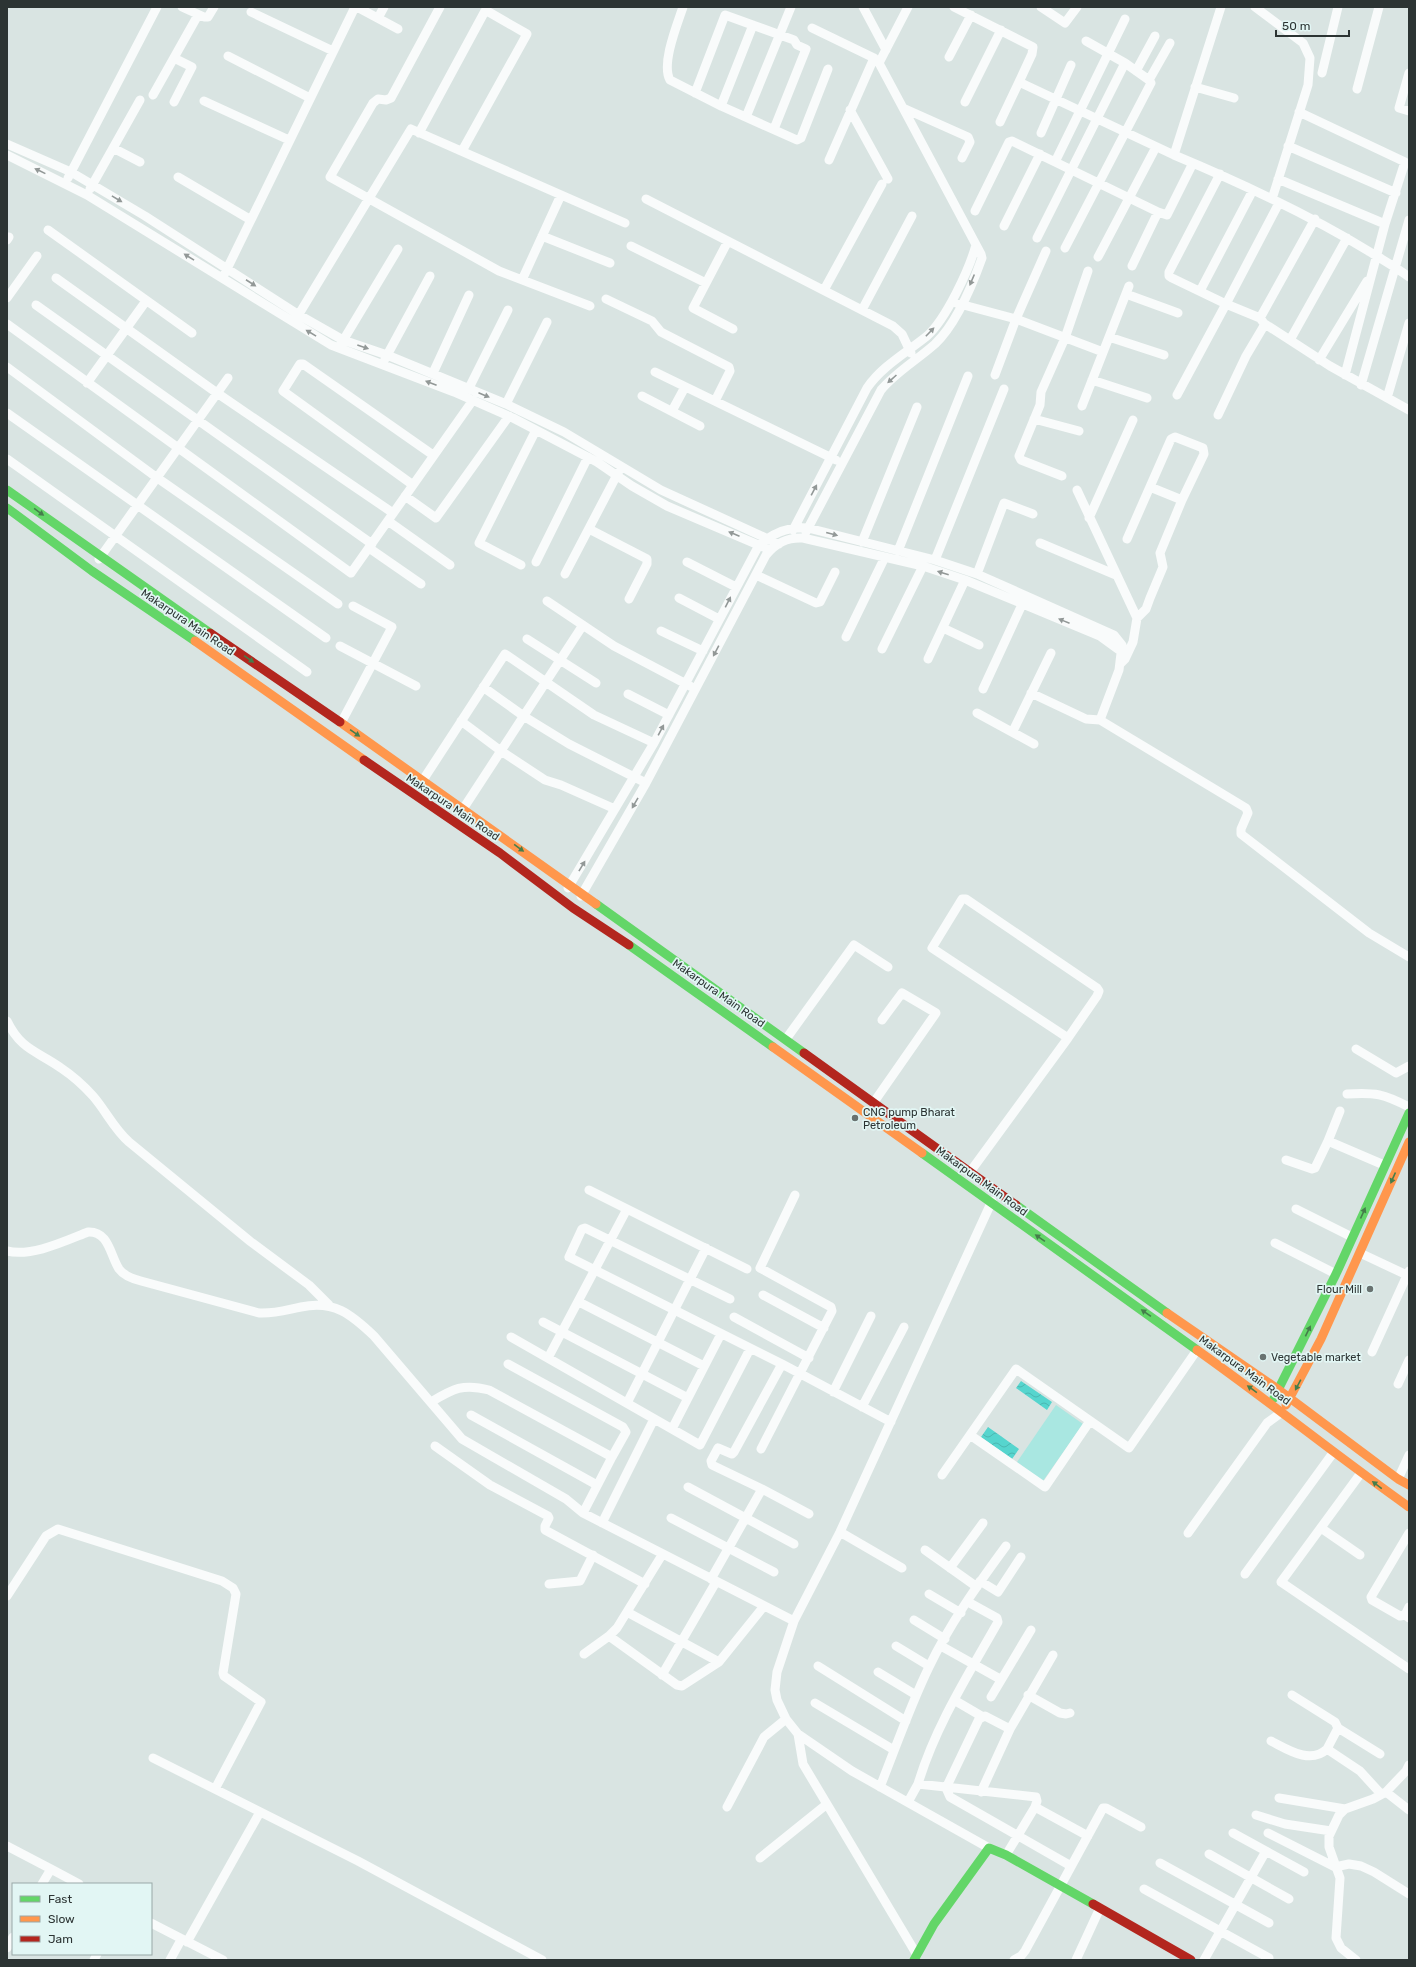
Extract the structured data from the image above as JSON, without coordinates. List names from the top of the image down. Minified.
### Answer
{"streets":{"main road":["Makarpura Main Road"]},"places":["CNG pump Bharat Petroleum","Flour Mill","Vegetable market"],"legend":["Fast","Slow","Jam"],"scale_bar":"50 m"}
